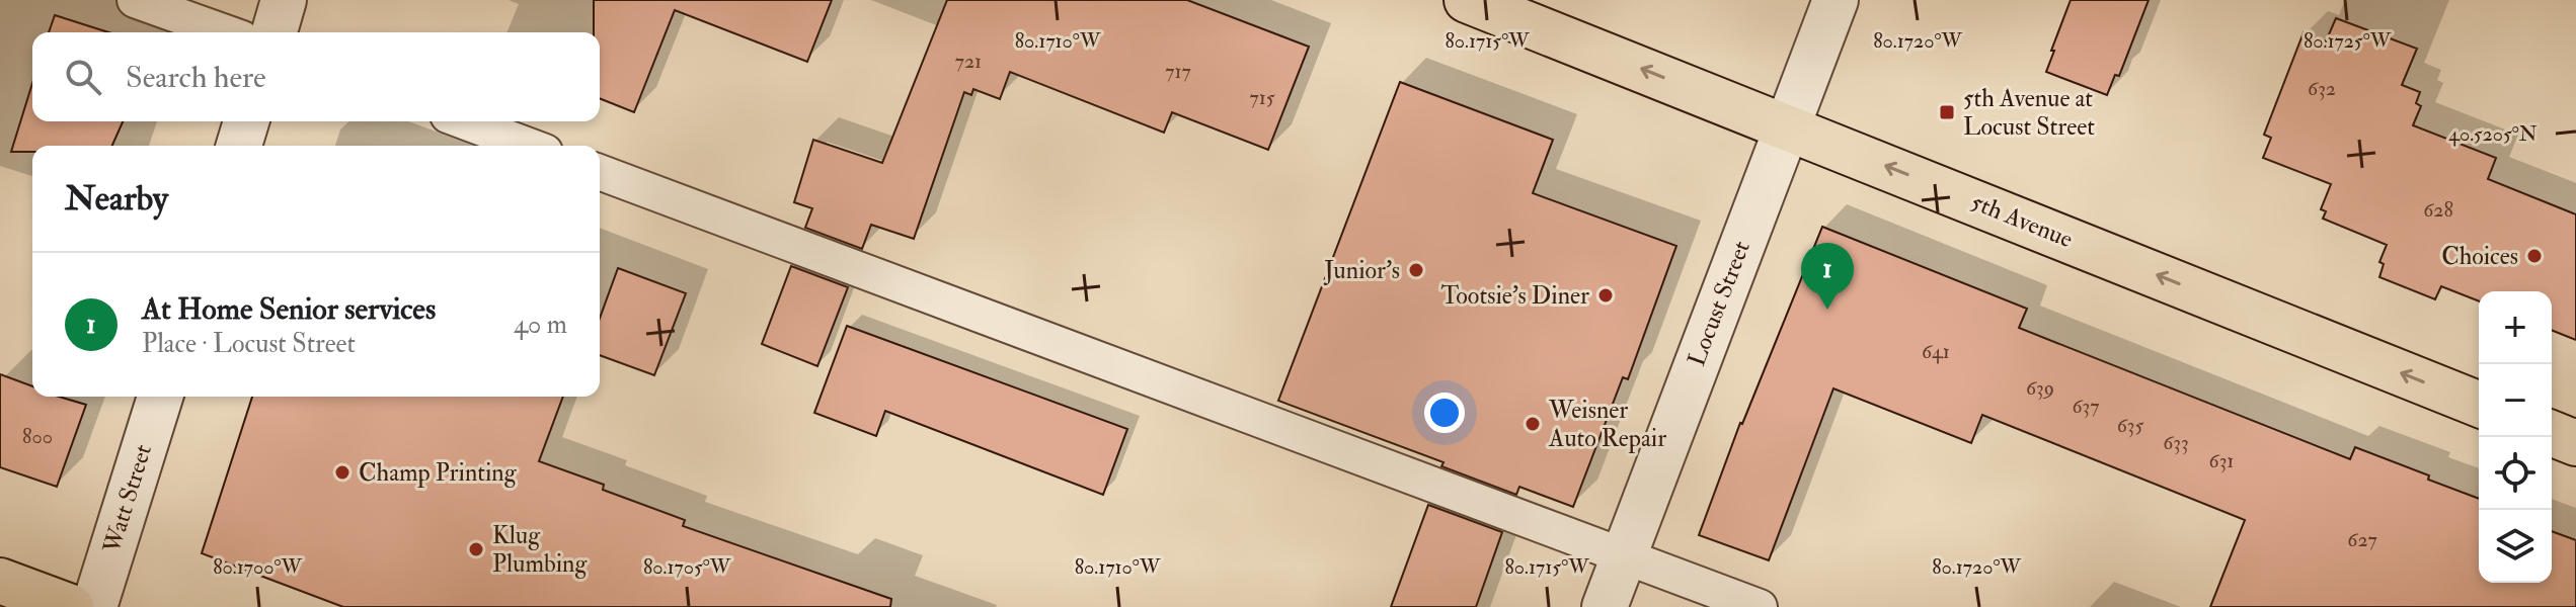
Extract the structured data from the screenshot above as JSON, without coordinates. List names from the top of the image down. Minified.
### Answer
{"streets":{"main road":["5th Avenue"],"street":["Locust Street","Watt Street"]},"crossings":[["5th Avenue","Locust Street"]],"one_way":["5th Avenue"],"places":{"transit":["5th Avenue at Locust Street"],"other":["Choices","Junior's","Tootsie's Diner","Weisner Auto Repair","Champ Printing","Klug Plumbing"]},"house_numbers":["721","717","632","715","628","641","639","637","635","800","633","631","627"],"page":{"search":"Search here","heading":"Nearby","pins":"1","list":[{"mark":"1","name":"At Home Senior services","note":"Place · Locust Street","value":"40 m"}],"map_buttons":["+","−"]},"coordinates":["80.1710°W","80.1715°W","80.1720°W","80.1725°W","40.5205°N","80.1700°W","80.1705°W"]}
